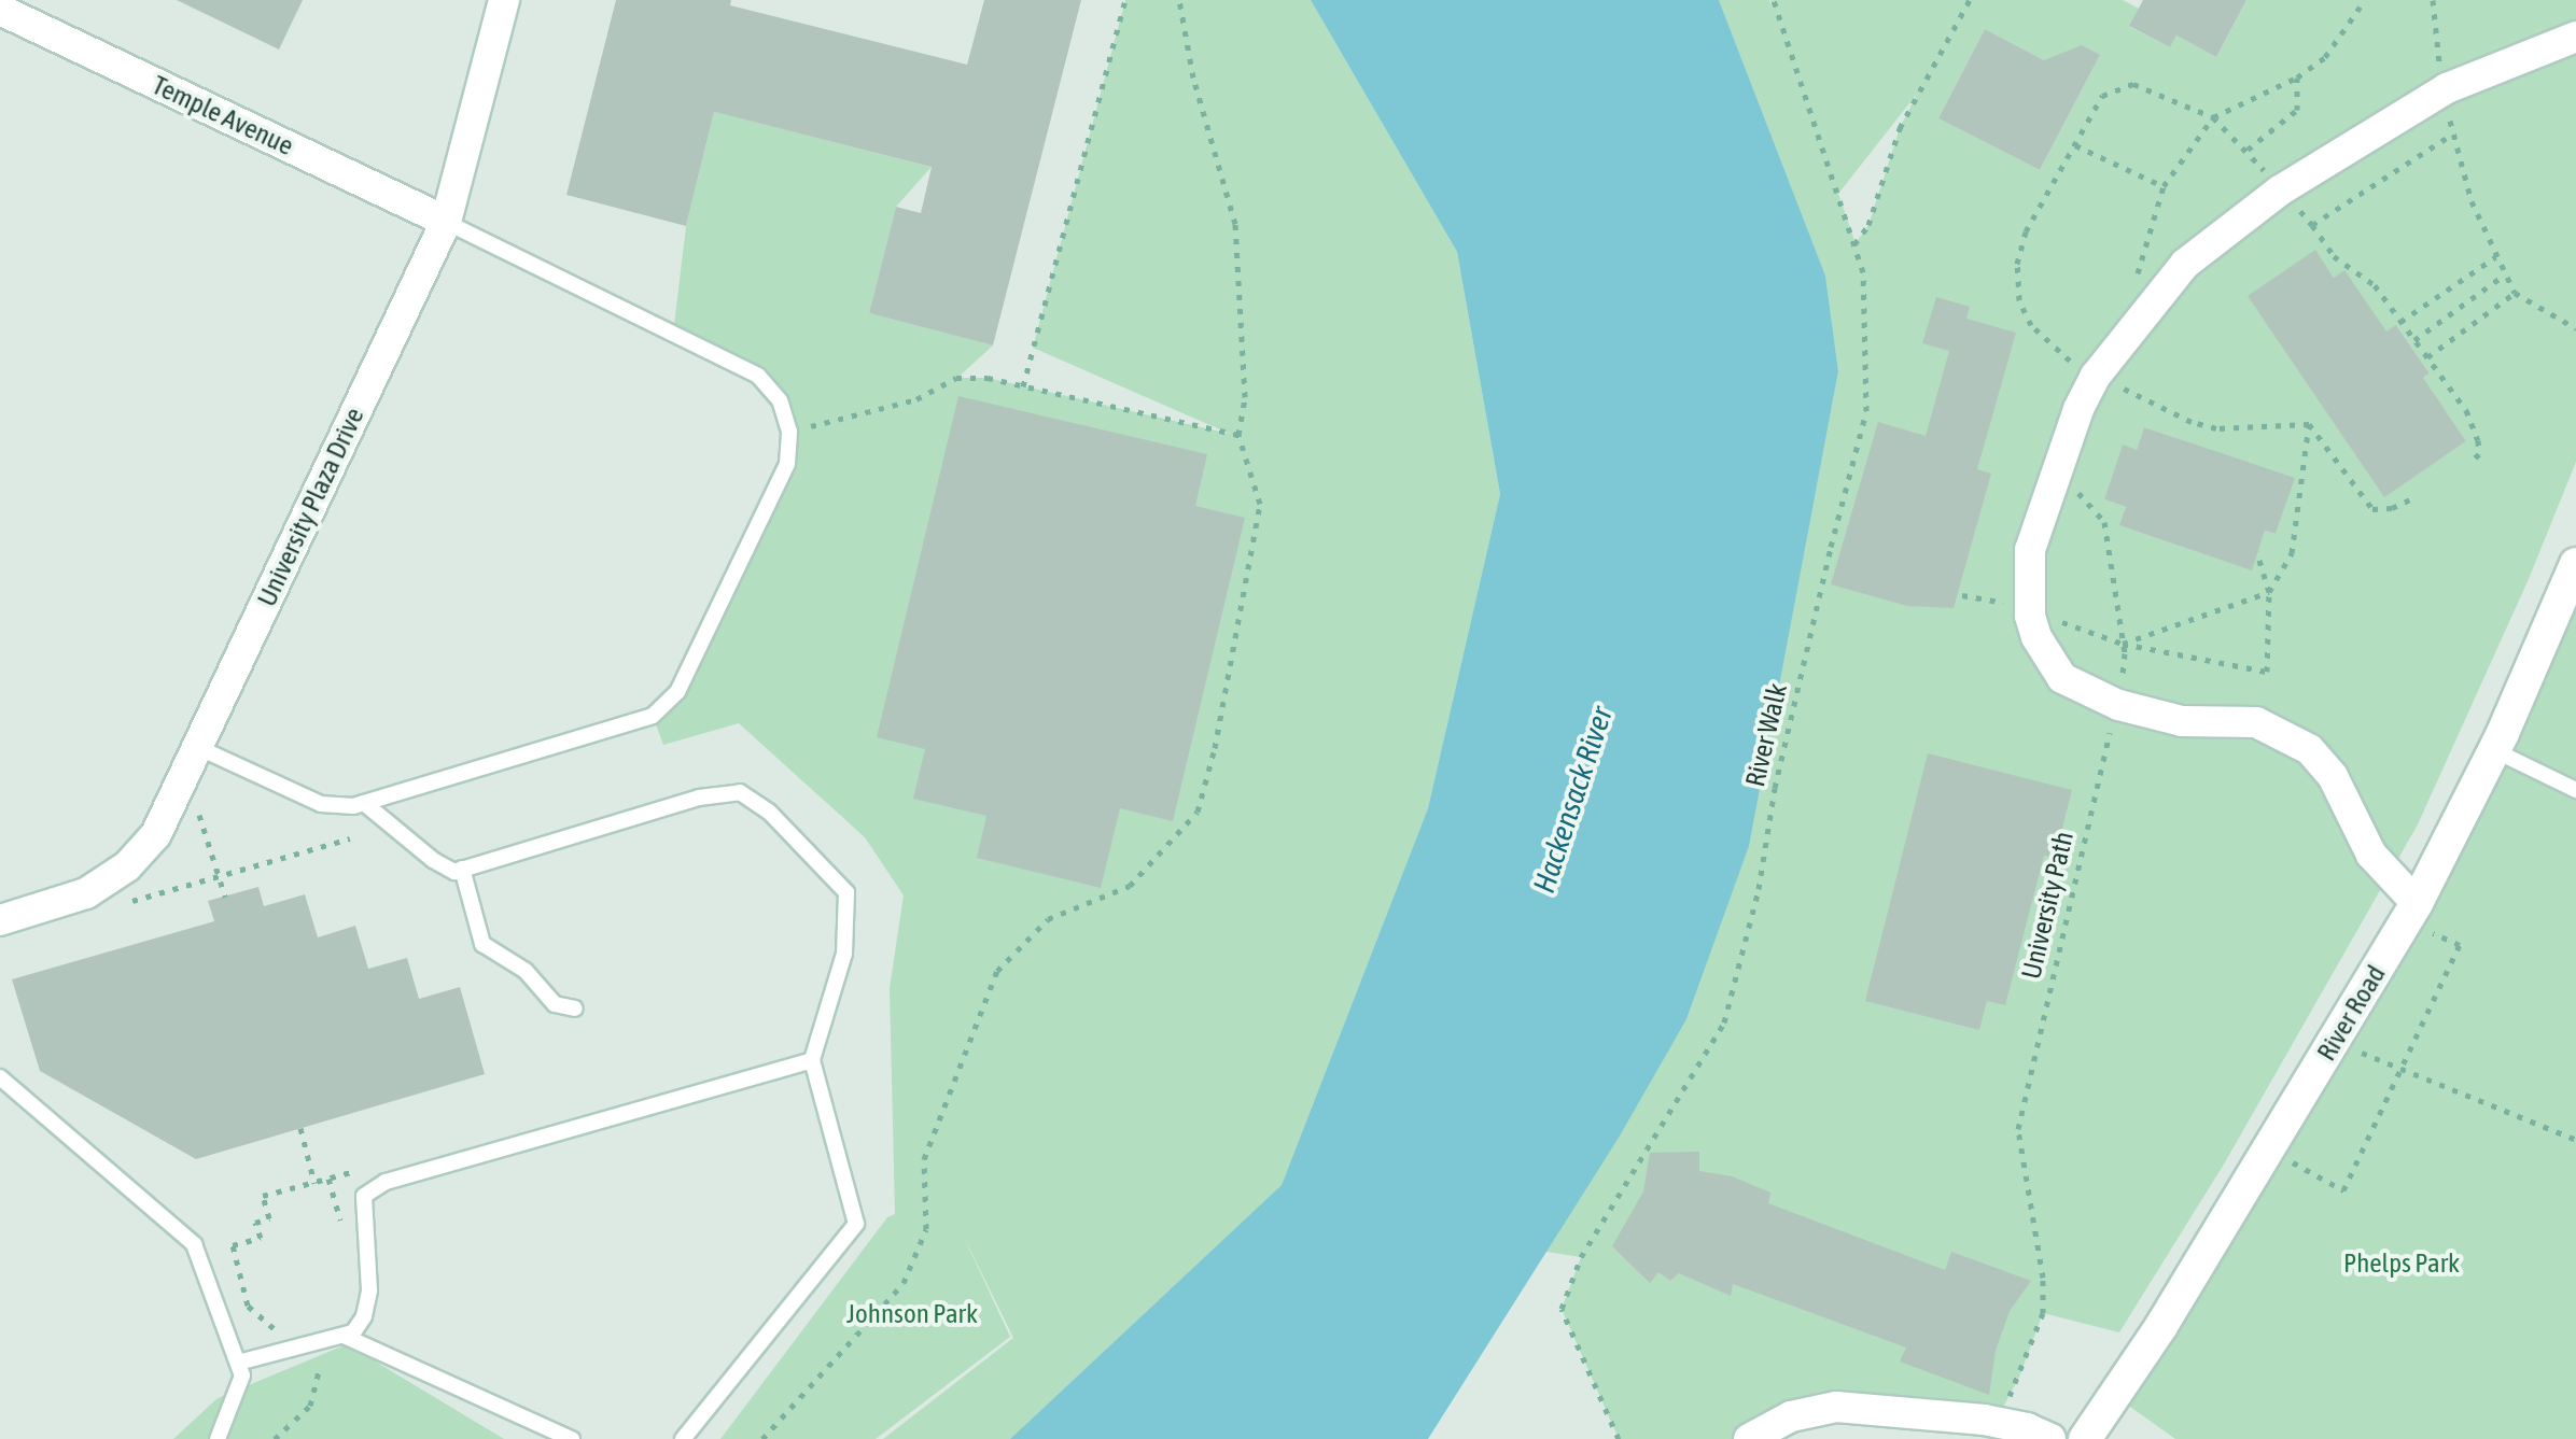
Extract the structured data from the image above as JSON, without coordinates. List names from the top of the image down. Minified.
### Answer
{"streets":{"main road":["River Road"],"street":["Temple Avenue","University Plaza Drive"],"path":["River Walk","University Path"]},"crossings":[["Temple Avenue","University Plaza Drive"]],"water":["Hackensack River"],"parks":["Phelps Park","Johnson Park"]}
